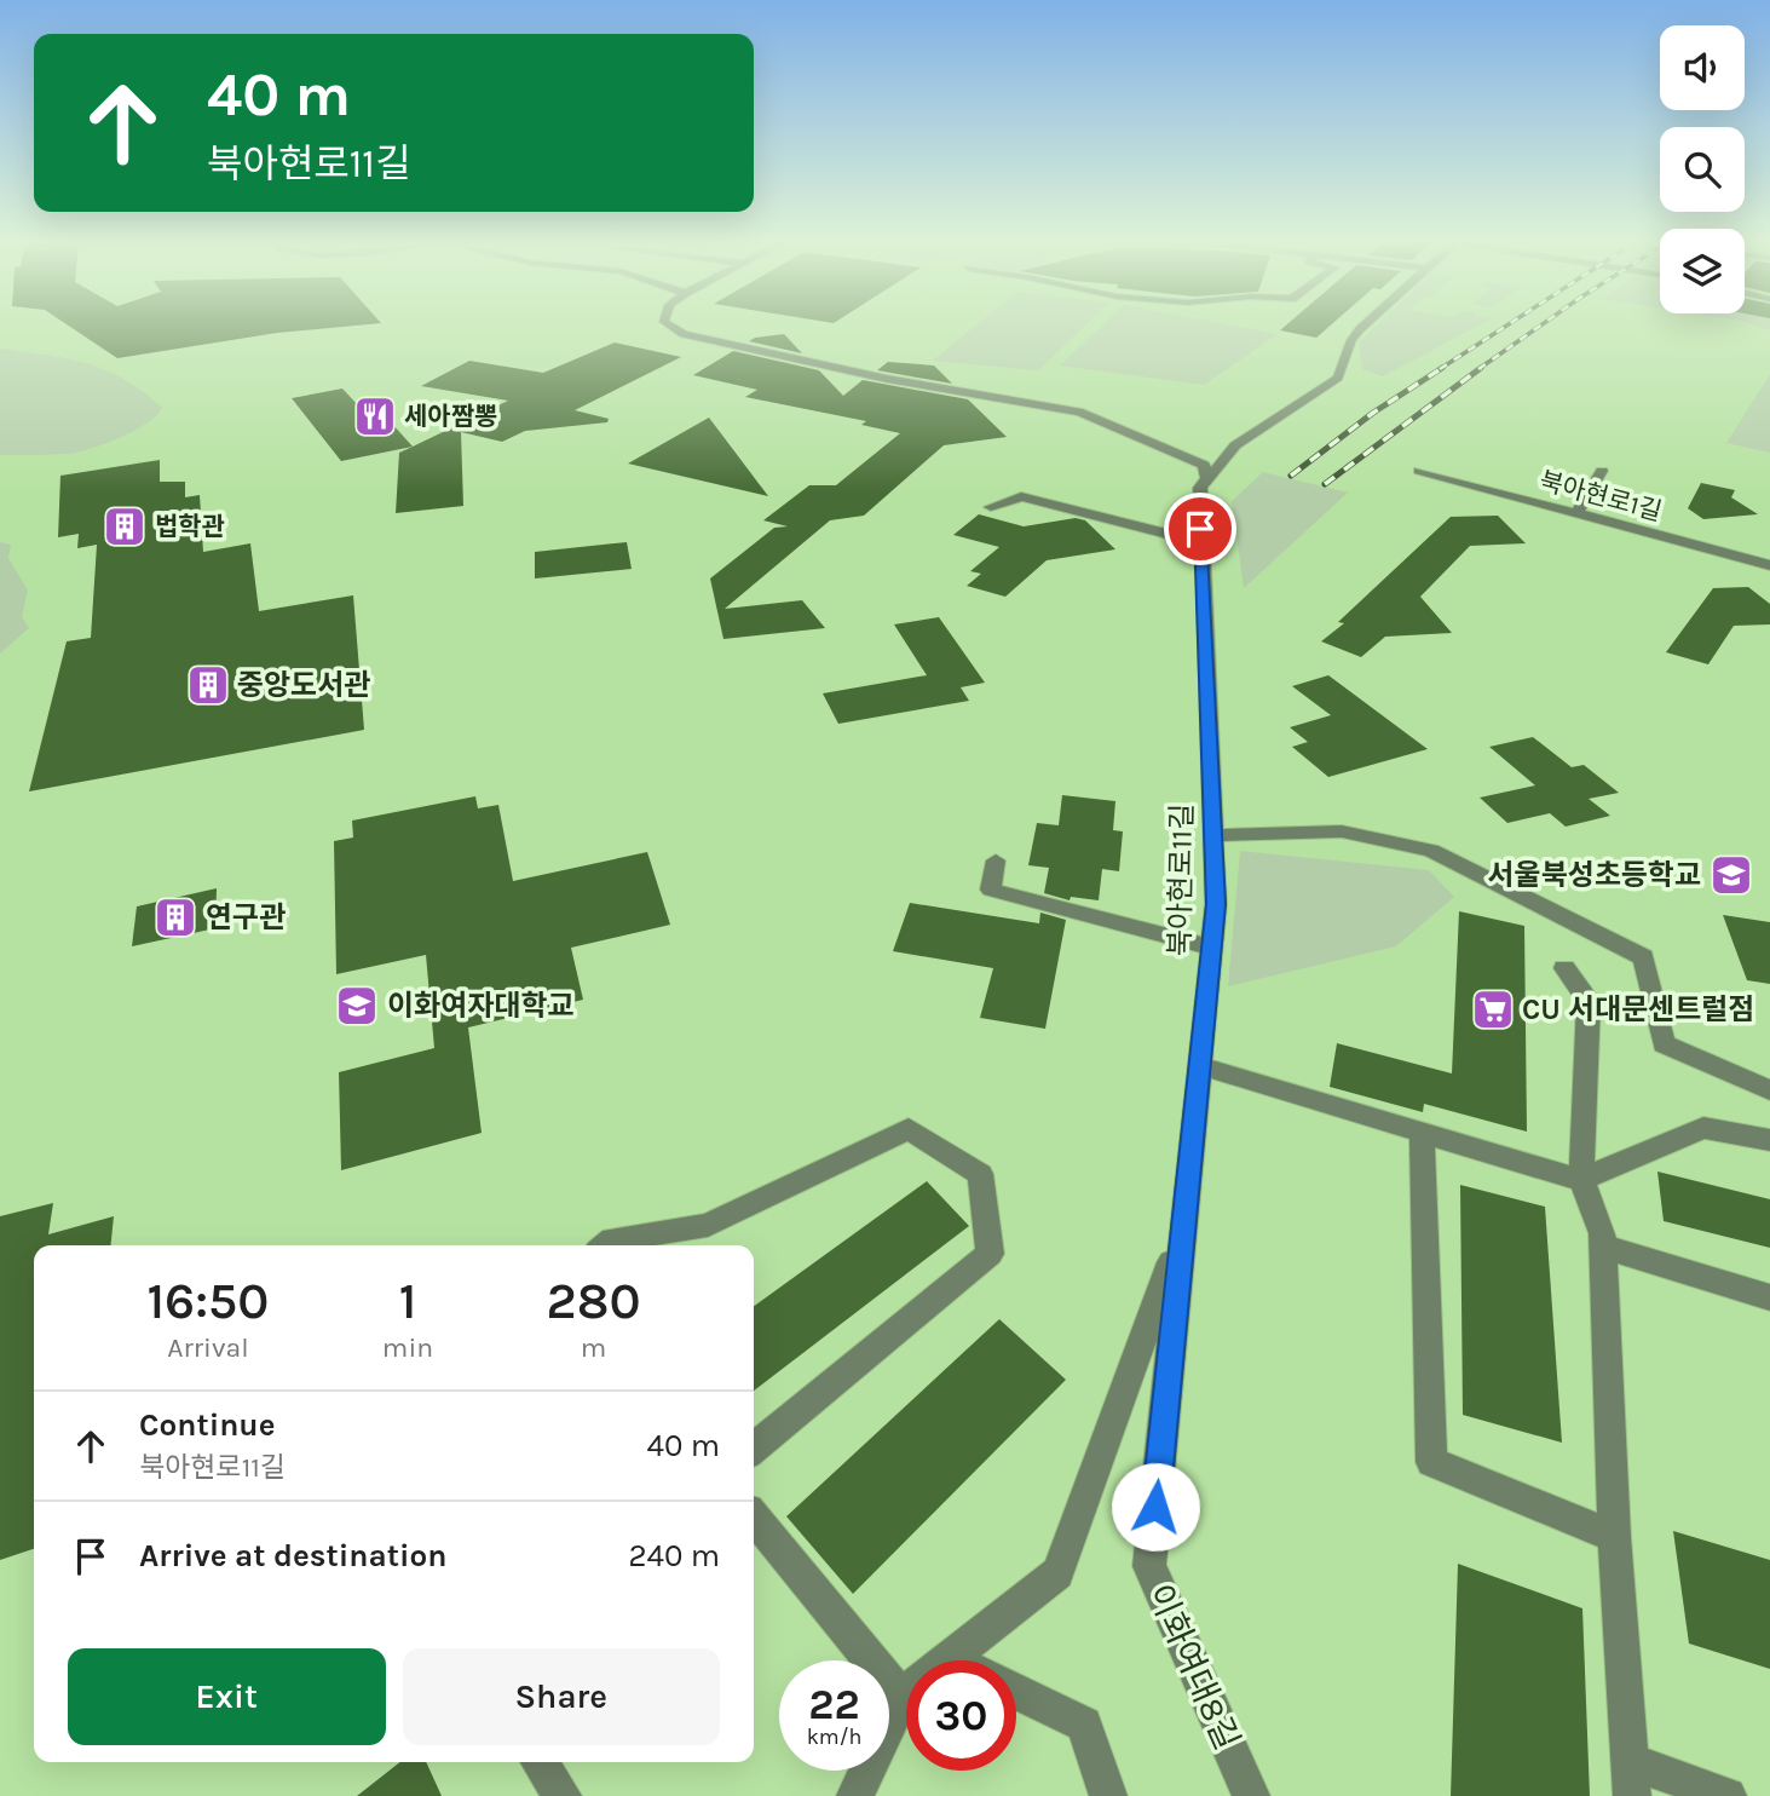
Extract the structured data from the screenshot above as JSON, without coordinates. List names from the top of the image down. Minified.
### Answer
{"streets":{"street":["북아현로1길","북아현로11길","이화여대8길"]},"crossings":[["북아현로11길","이화여대8길"]],"places":{"restaurant":["세아짬뽕"],"building":["법학관","중앙도서관","연구관"],"school or university":["서울북성초등학교","이화여자대학교"],"supermarket":["CU 서대문센트럴점"]},"page":{"turn":["40 m","북아현로11길"],"eta":["16:50","Arrival","1","min","280","m"],"list":[{"name":"Continue","note":"북아현로11길","value":"40 m"},{"name":"Arrive at destination","value":"240 m"}],"buttons":["Exit","Share"],"speed":"22 km/h","limit":"30"}}
